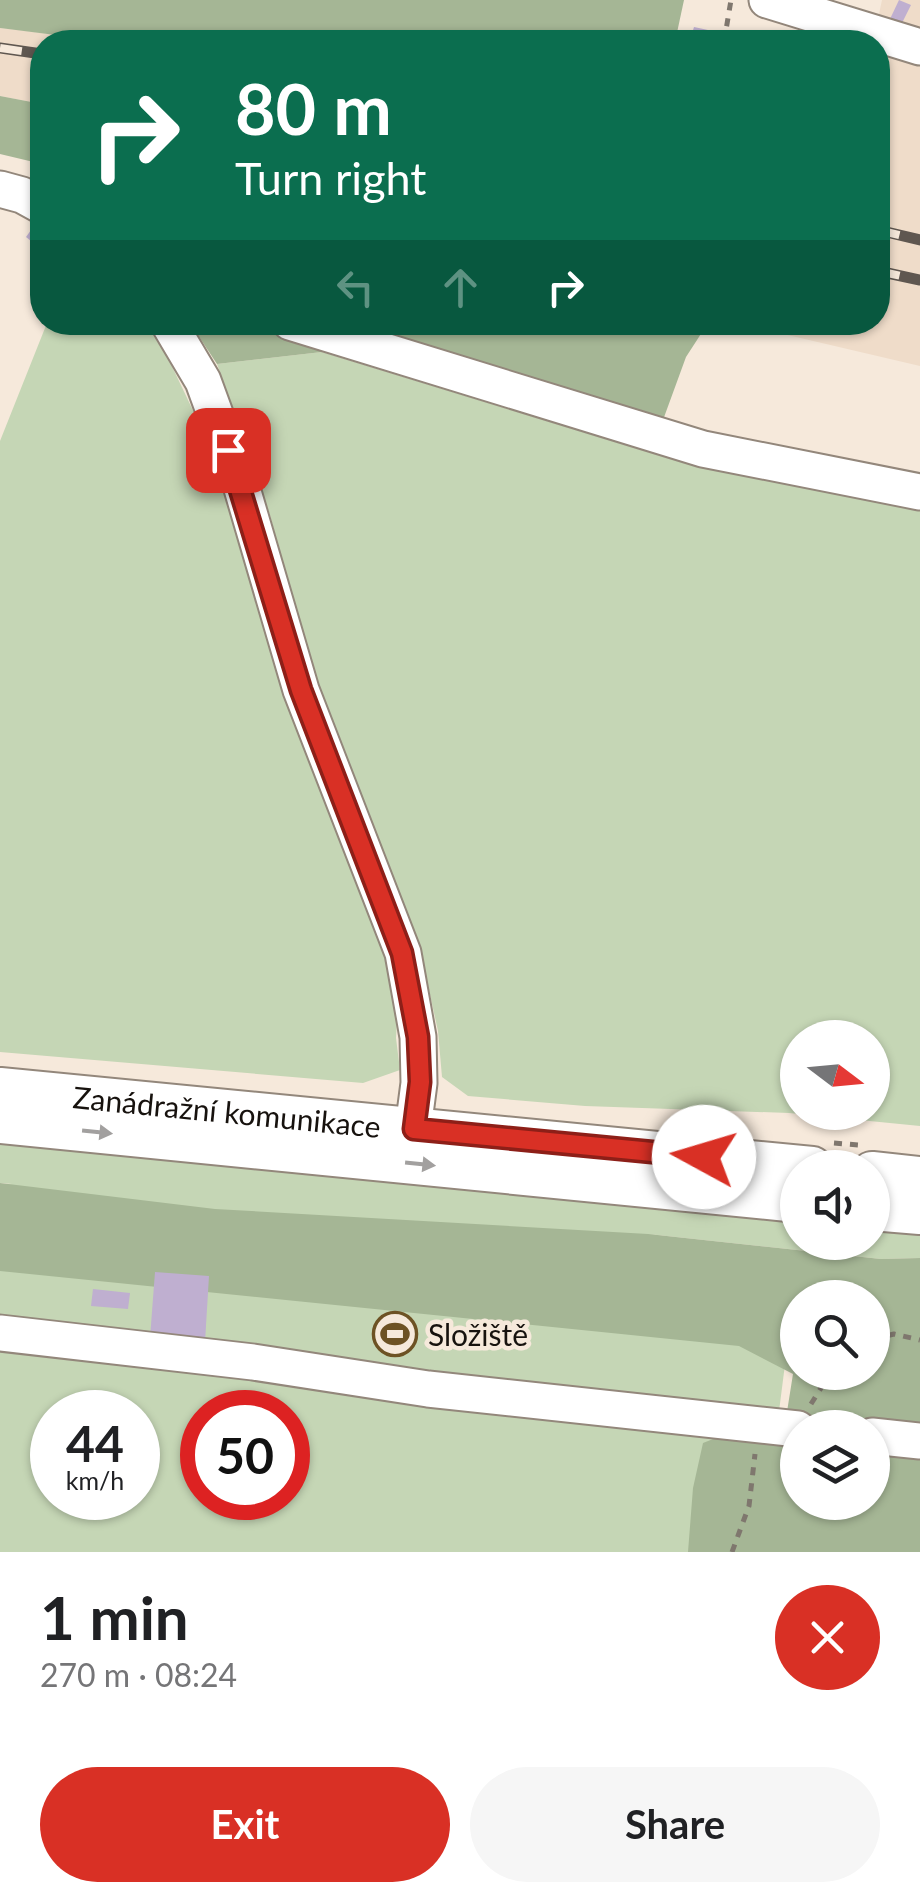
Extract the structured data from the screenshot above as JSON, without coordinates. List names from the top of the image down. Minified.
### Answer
{"streets":{"main road":["Zanádražní komunikace"]},"places":{"sports":["Složiště"]},"north":"right","page":{"turn":["80 m","Turn right"],"speed":"44 km/h","limit":"50","heading":["1 min","270 m · 08:24"],"buttons":["Exit","Share"]}}
